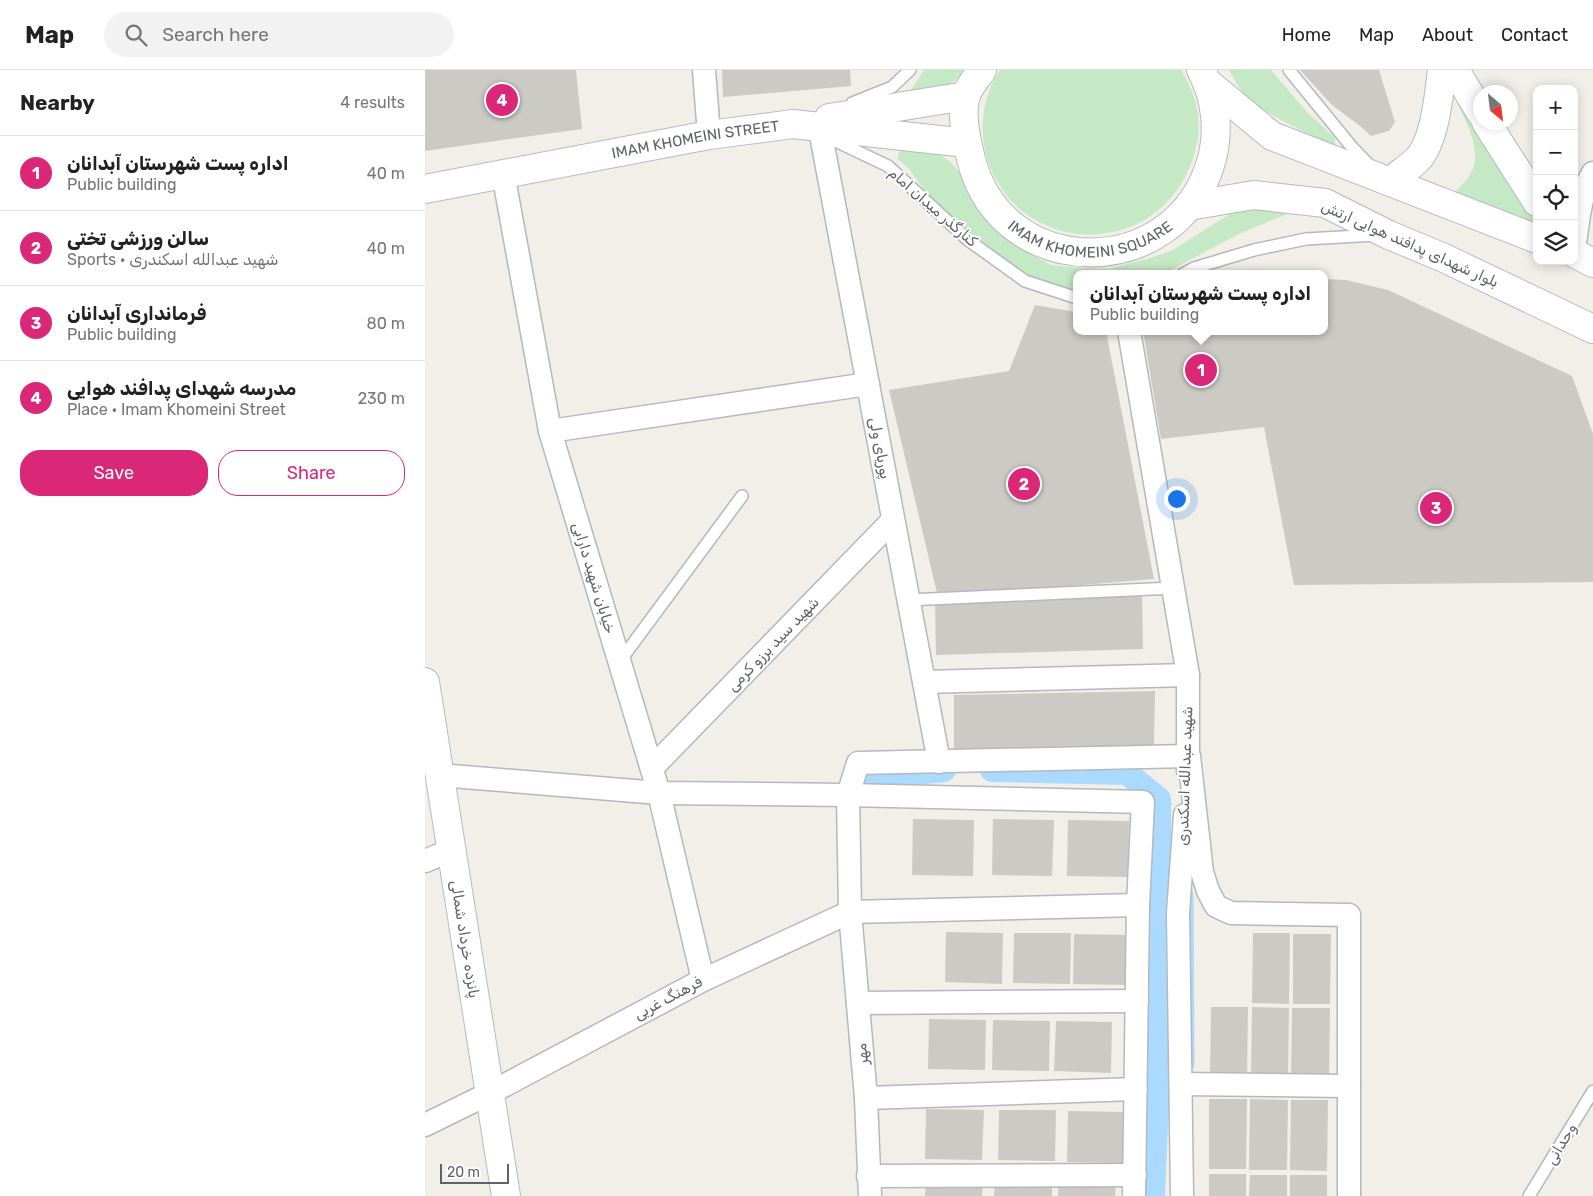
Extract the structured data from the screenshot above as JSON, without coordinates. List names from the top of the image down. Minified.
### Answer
{"streets":{"main road":["IMAM KHOMEINI STREET","IMAM KHOMEINI SQUARE","بلوار شهدای پدافند هوایی ارتش","پانزده خرداد شمالی"],"street":["پوریای ولی","خیابان شهید دارابی","شهید سید برزو کرمی","شهید عبدالله اسکندری","فرهنگ غربی","مهر"],"lane":["کنارگذر میدان امام","وحدانی"]},"crossings":[["IMAM KHOMEINI STREET","کنارگذر میدان امام"],["IMAM KHOMEINI STREET","IMAM KHOMEINI SQUARE"],["IMAM KHOMEINI STREET","خیابان شهید دارابی"],["کنارگذر میدان امام","پوریای ولی"],["IMAM KHOMEINI SQUARE","بلوار شهدای پدافند هوایی ارتش"],["پوریای ولی","شهید سید برزو کرمی"],["پوریای ولی","مهر"],["خیابان شهید دارابی","شهید سید برزو کرمی"],["خیابان شهید دارابی","فرهنگ غربی"],["پانزده خرداد شمالی","فرهنگ غربی"],["فرهنگ غربی","مهر"]],"scale_bar":"20 m","north":"bottom right","page":{"header":"Map","search":"Search here","nav":["Home","Map","About","Contact"],"heading":["Nearby","4 results"],"pins":["4","1","2","3"],"map_buttons":["+","−"],"list":[{"mark":"1","name":"اداره پست شهرستان آبدانان","note":"Public building","value":"40 m"},{"mark":"2","name":"سالن ورزشی تختی","note":"Sports · شهید عبدالله اسکندری","value":"40 m"},{"mark":"3","name":"فرمانداری آبدانان","note":"Public building","value":"80 m"},{"mark":"4","name":"مدرسه شهدای پدافند هوایی","note":"Place · Imam Khomeini Street","value":"230 m"}],"popup":["اداره پست شهرستان آبدانان","Public building"],"buttons":["Save","Share"],"scale":"20 m"}}
